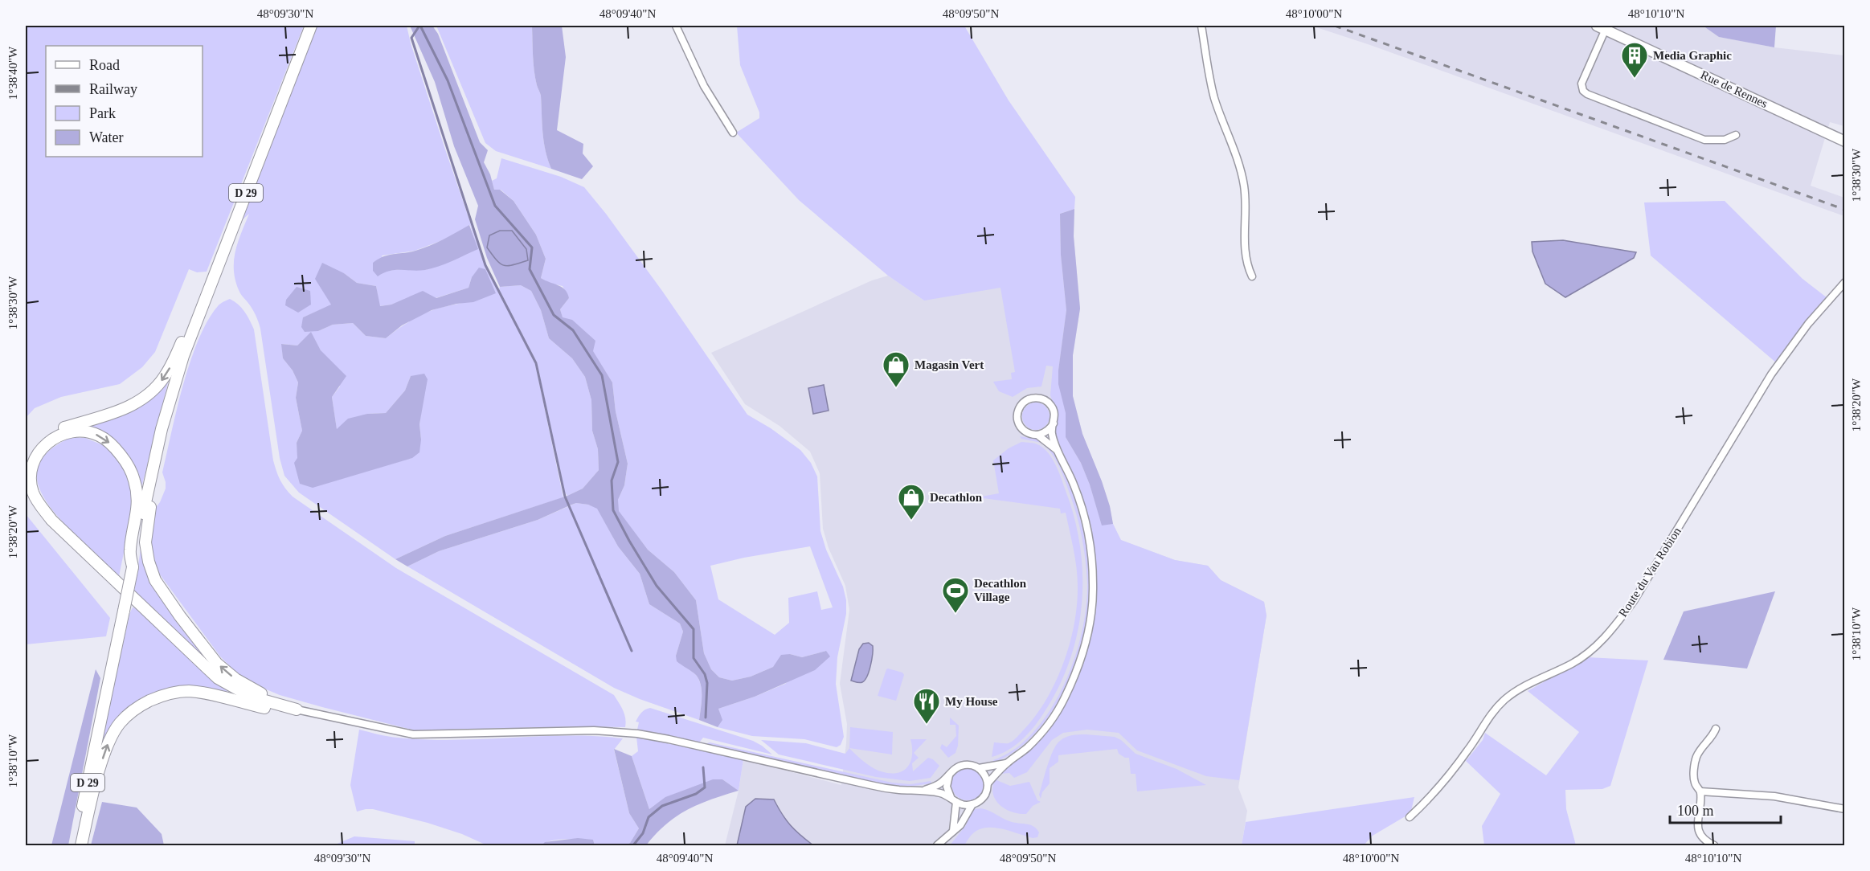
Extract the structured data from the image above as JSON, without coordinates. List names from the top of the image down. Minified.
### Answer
{"streets":{"main road":["Rue de Rennes","D 29"],"street":["Route du Vau Robion"]},"places":{"building":["Media Graphic"],"shop":["Magasin Vert","Decathlon"],"sports":["Decathlon Village"],"restaurant":["My House"]},"legend":["Road","Railway","Park","Water"],"scale_bar":"100 m","coordinates":["48°09'30\"N","48°09'40\"N","48°09'50\"N","48°10'00\"N","48°10'10\"N","1°38'40\"W","1°38'30\"W","1°38'20\"W","1°38'10\"W"]}
